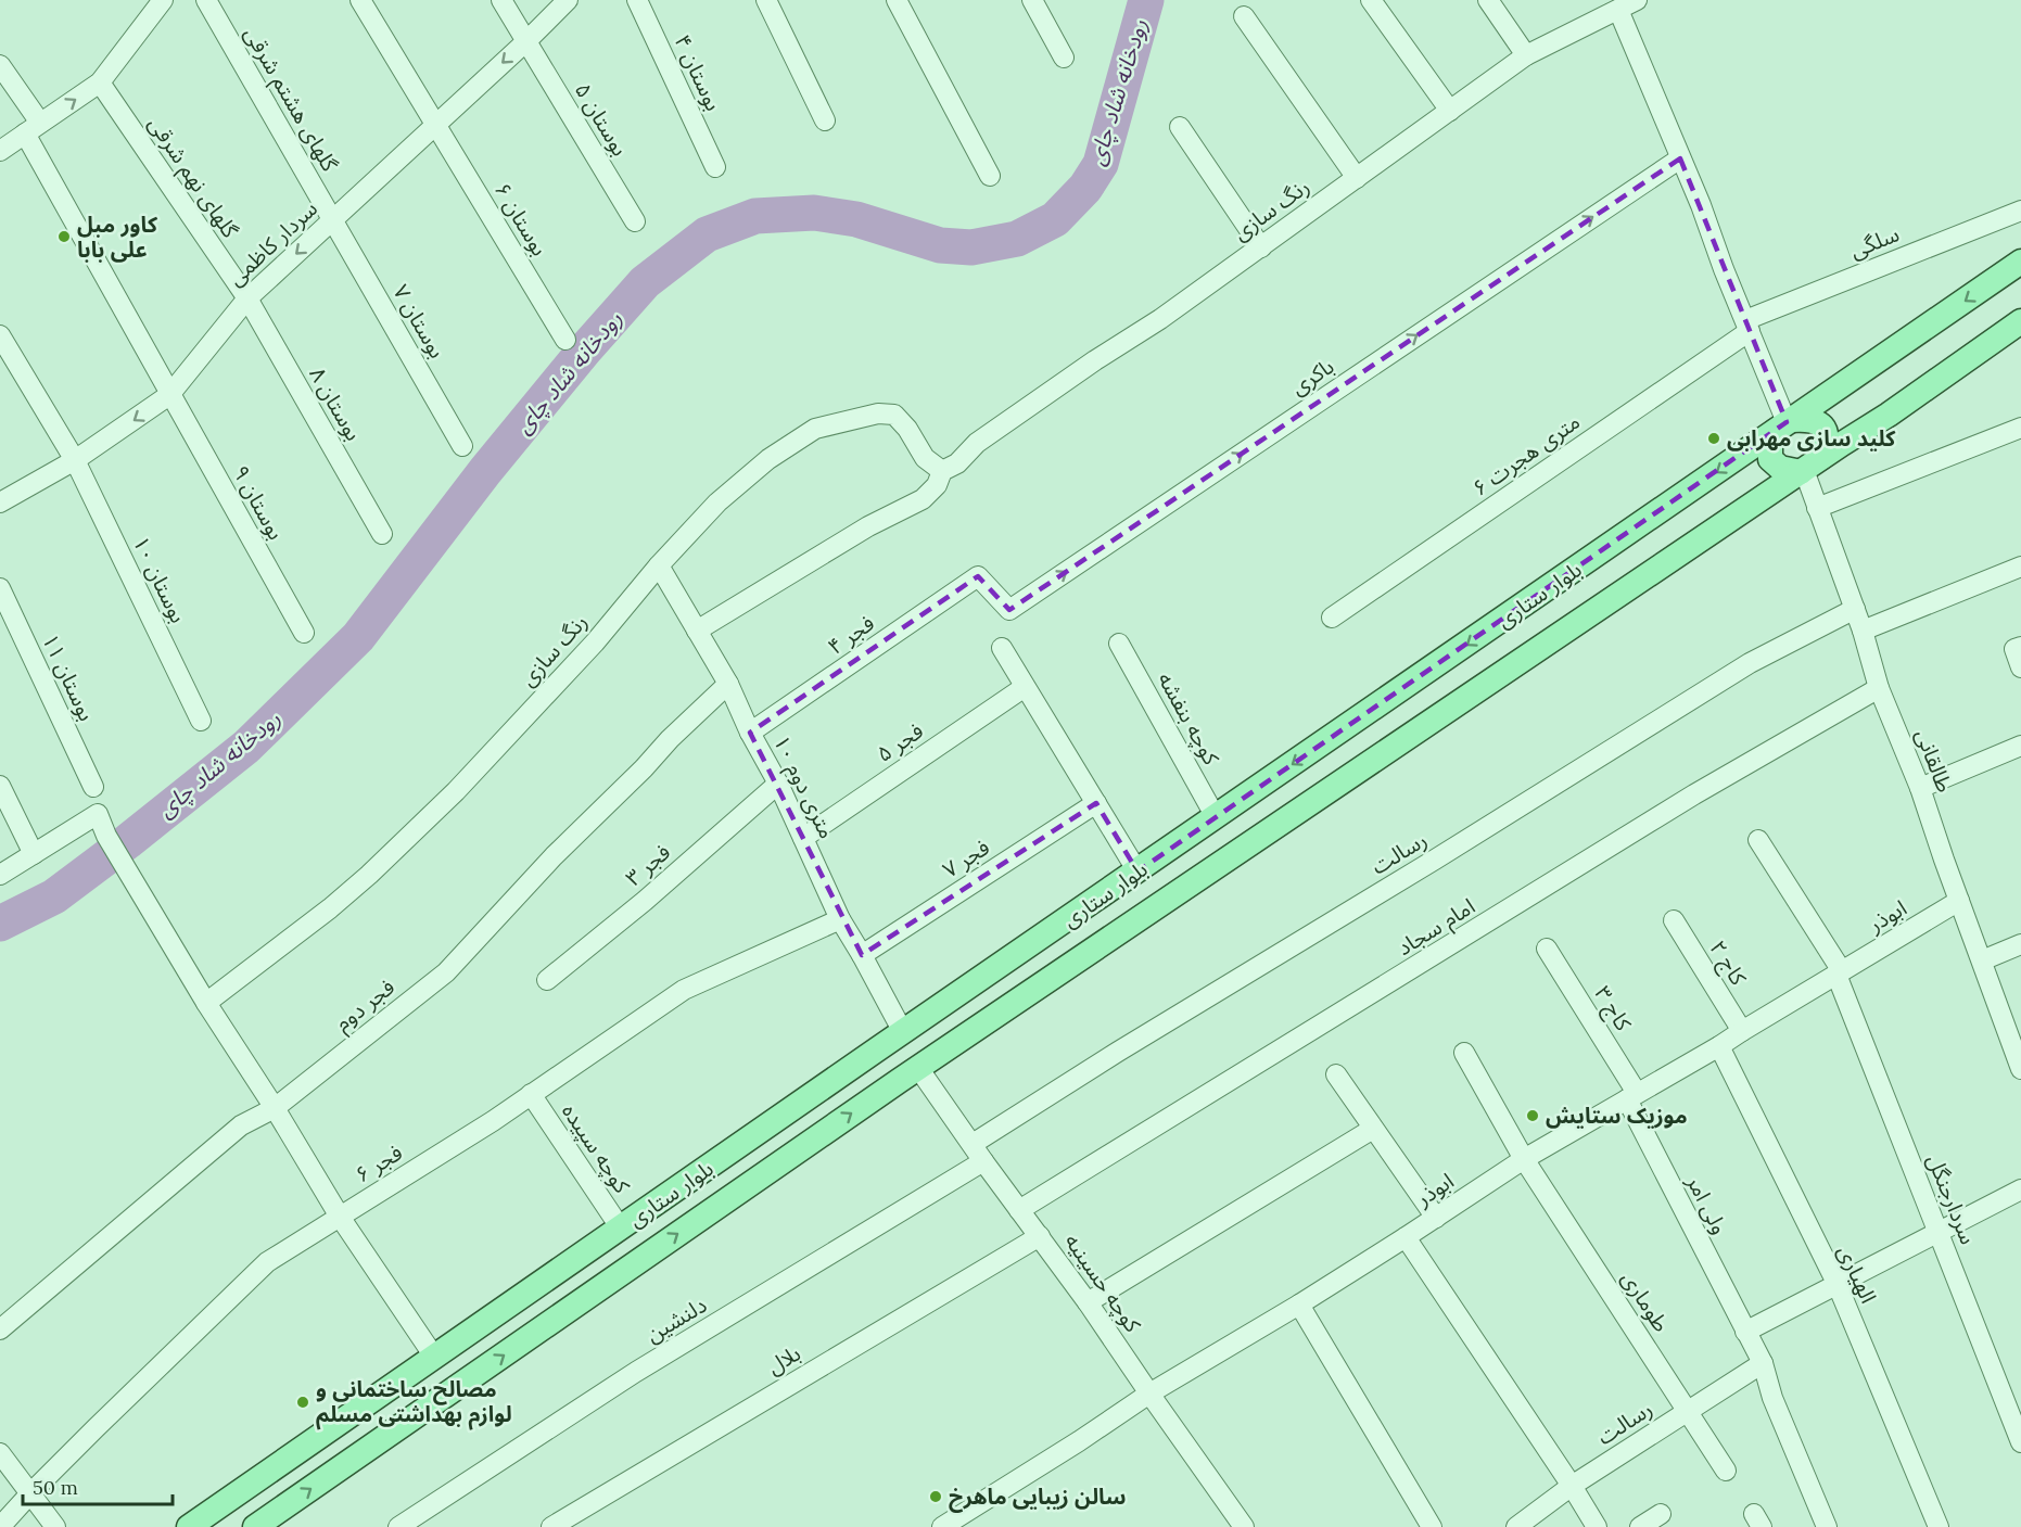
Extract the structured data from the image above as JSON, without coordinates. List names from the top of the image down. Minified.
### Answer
{"streets":{"main road":["بلوار ستاری"],"street":["بوستان ۴","گلهای هشتم شرقی","بوستان ۵","گلهای نهم شرقی","رنگ سازی","بوستان ۶","سلگی","سردار کاظمی","بوستان ۷","باکری","بوستان ۸","۶ متری هجرت","بوستان ۹","بوستان ۱۰","فجر ۴","بوستان ۱۱","کوچه بنفشه","فجر ۵","طالقانی","۱۰ متری دوم","رسالت","فجر ۷","فجر ۳","ابوذر","امام سجاد","کاج ۲","فجر دوم","کاج ۳","کوچه سپیده","فجر ۶","سردارجنگل","ولی امر","الهیاری","کوچه حسینیه","طوماری","دلنشین","بلال"]},"crossings":[["گلهای هشتم شرقی","سردار کاظمی"],["گلهای هشتم شرقی","بوستان ۷"],["بوستان ۵","سردار کاظمی"],["گلهای نهم شرقی","سردار کاظمی"],["گلهای نهم شرقی","بوستان ۸"],["رنگ سازی","۱۰ متری دوم"],["بوستان ۶","سردار کاظمی"],["سلگی","۶ متری هجرت"],["سردار کاظمی","بوستان ۷"],["سردار کاظمی","بوستان ۸"],["سردار کاظمی","بوستان ۹"],["سردار کاظمی","بوستان ۱۰"],["باکری","فجر ۴"],["بلوار ستاری","کوچه بنفشه"],["بلوار ستاری","طالقانی"],["بلوار ستاری","۱۰ متری دوم"],["بلوار ستاری","کوچه سپیده"],["بلوار ستاری","کوچه حسینیه"],["فجر ۴","۱۰ متری دوم"],["فجر ۵","۱۰ متری دوم"],["طالقانی","رسالت"],["طالقانی","ابوذر"],["طالقانی","امام سجاد"],["۱۰ متری دوم","فجر ۷"],["۱۰ متری دوم","فجر ۳"],["۱۰ متری دوم","فجر دوم"],["۱۰ متری دوم","فجر ۶"],["رسالت","ولی امر"],["رسالت","کوچه حسینیه"],["رسالت","طوماری"],["ابوذر","کاج ۲"],["ابوذر","کاج ۳"],["ابوذر","سردارجنگل"],["ابوذر","ولی امر"],["ابوذر","الهیاری"],["ابوذر","کوچه حسینیه"],["ابوذر","طوماری"],["امام سجاد","کوچه حسینیه"],["کاج ۳","ولی امر"],["کوچه سپیده","فجر ۶"],["کوچه حسینیه","دلنشین"],["کوچه حسینیه","بلال"]],"one_way":["سردار کاظمی","باکری"],"water":["رودخانه شاد چای"],"places":["کاور مبل علی بابا","کلید سازی مهرابی","موزیک ستایش","مصالح ساختمانی و لوازم بهداشتی مسلم","سالن زیبایی ماهرخ"],"scale_bar":"50 m"}
